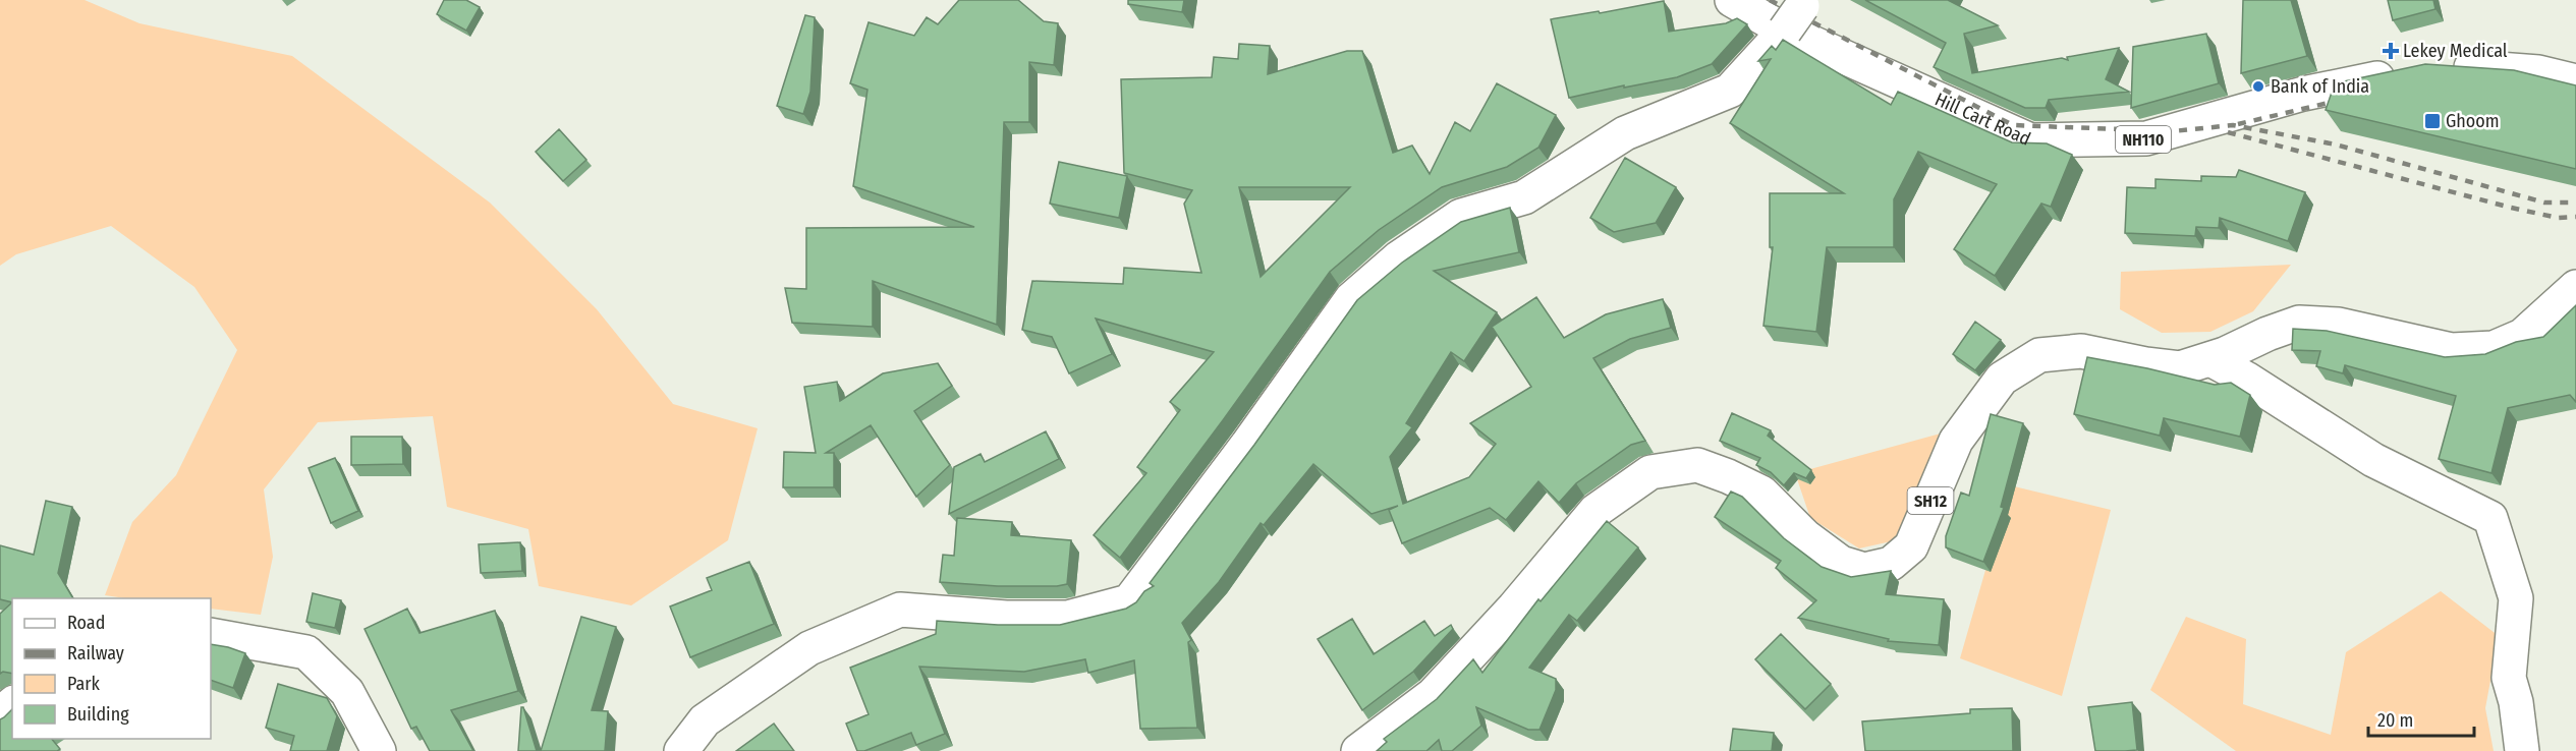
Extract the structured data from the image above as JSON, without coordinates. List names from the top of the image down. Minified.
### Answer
{"streets":{"main road":["Hill Cart Road","NH110","SH12"]},"places":{"health":["Lekey Medical"],"other":["Bank of India"],"transit":["Ghoom"]},"legend":["Road","Railway","Park","Building"],"scale_bar":"20 m"}
